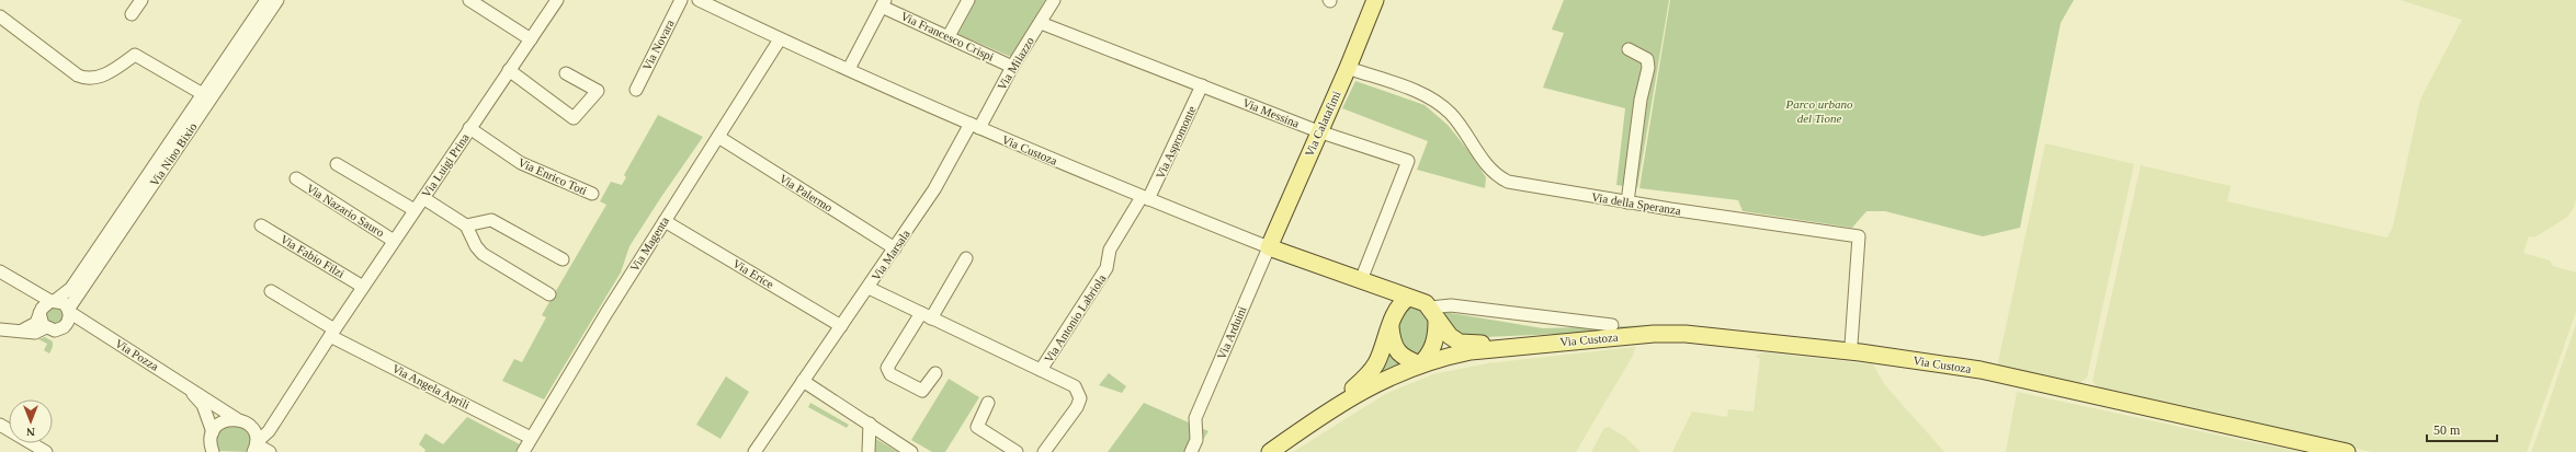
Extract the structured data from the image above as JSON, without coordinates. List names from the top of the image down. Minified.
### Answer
{"streets":{"main road":["Via Calatafimi","Via Custoza"],"street":["Via Francesco Crispi","Via Novara","Via Milazzo","Via Messina","Via Aspromonte","Via Nino Bixio","Via Luigi Prina","Via Enrico Toti","Via Palermo","Via della Speranza","Via Nazario Sauro","Via Magenta","Via Marsala","Via Fabio Filzi","Via Erice","Via Antonio Labriola","Via Arduini","Via Pozza","Via Angela Aprili"]},"crossings":[["Via Francesco Crispi","Via Milazzo"],["Via Milazzo","Via Messina"],["Via Milazzo","Via Custoza"],["Via Milazzo","Via Marsala"],["Via Messina","Via Calatafimi"],["Via Messina","Via Aspromonte"],["Via Messina","Via Custoza"],["Via Calatafimi","Via Custoza"],["Via Calatafimi","Via della Speranza"],["Via Calatafimi","Via Arduini"],["Via Aspromonte","Via Custoza"],["Via Aspromonte","Via Antonio Labriola"],["Via Custoza","Via Magenta"],["Via Custoza","Via Marsala"],["Via Custoza","Via Antonio Labriola"],["Via Custoza","Via Arduini"],["Via Nino Bixio","Via Pozza"],["Via Luigi Prina","Via Enrico Toti"],["Via Luigi Prina","Via Nazario Sauro"],["Via Luigi Prina","Via Fabio Filzi"],["Via Luigi Prina","Via Angela Aprili"],["Via Palermo","Via Magenta"],["Via Palermo","Via Marsala"],["Via Magenta","Via Erice"],["Via Magenta","Via Angela Aprili"],["Via Marsala","Via Erice"],["Via Marsala","Via Antonio Labriola"]],"parks":["Parco urbano del Tione"],"scale_bar":"50 m","north":"bottom"}
